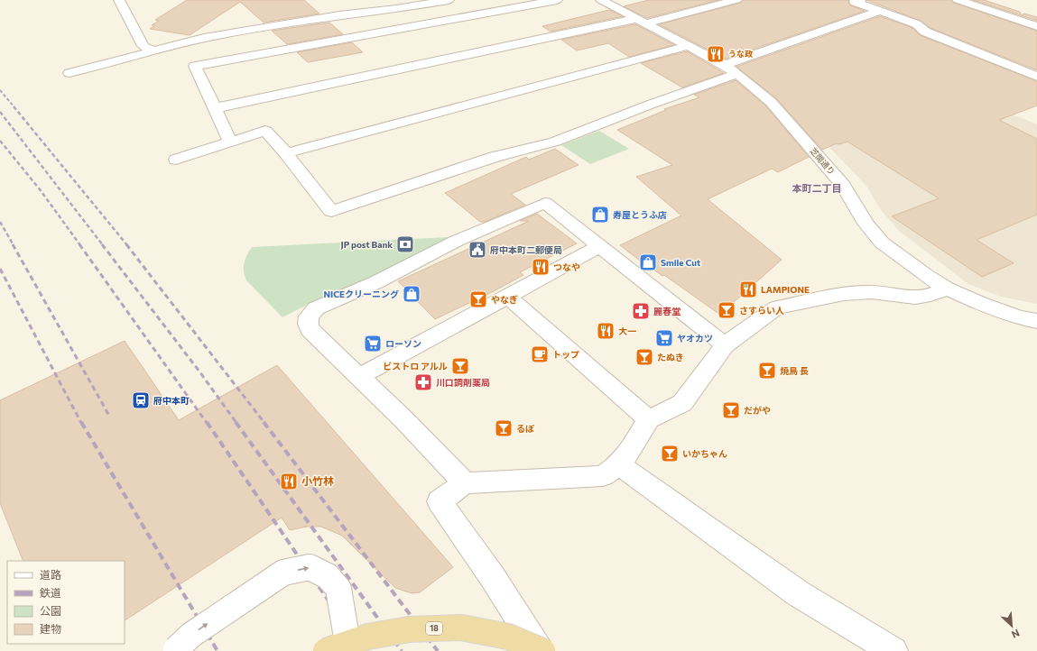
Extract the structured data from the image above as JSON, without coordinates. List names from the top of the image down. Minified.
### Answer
{"streets":{"main road":["18"],"street":["芝間通り"]},"districts":["本町二丁目"],"places":{"restaurant":["うな政","つなや","LAMPIONE","大一","小竹林"],"shop":["寿屋とうふ店","Smile Cut","NICEクリーニング"],"bank":["JP post Bank"],"public building":["府中本町二郵便局"],"bar":["やなぎ","さすらい人","たぬき","ビストロ アルル","焼鳥 長","だがや","るぽ","いかちゃん"],"pharmacy":["麗春堂","川口調剤薬局"],"supermarket":["ヤオカツ","ローソン"],"cafe":["トップ"],"station":["府中本町"]},"legend":["道路","鉄道","公園","建物"],"north":"bottom right"}
